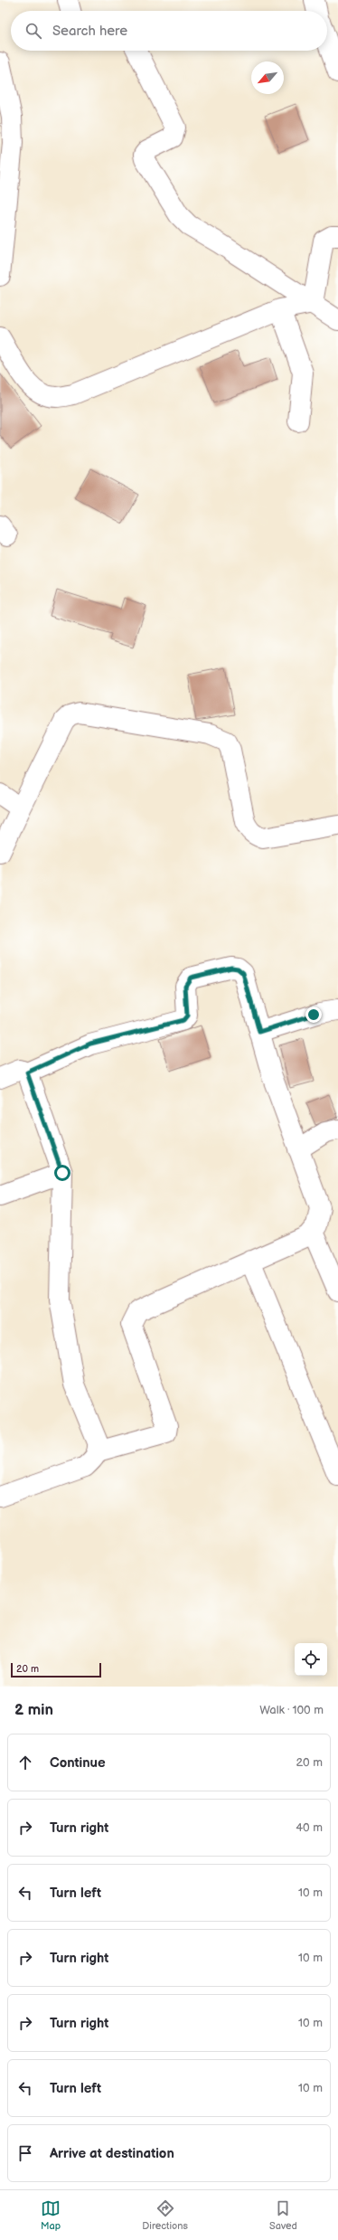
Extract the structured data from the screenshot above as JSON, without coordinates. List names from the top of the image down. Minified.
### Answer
{"scale_bar":"20 m","north":"bottom left","page":{"search":"Search here","scale":"20 m","heading":["2 min","Walk · 100 m"],"list":[["Continue","20 m"],["Turn right","40 m"],["Turn left","10 m"],["Turn right","10 m"],["Turn right","10 m"],["Turn left","10 m"],"Arrive at destination"],"nav":["Map","Directions","Saved"]}}
